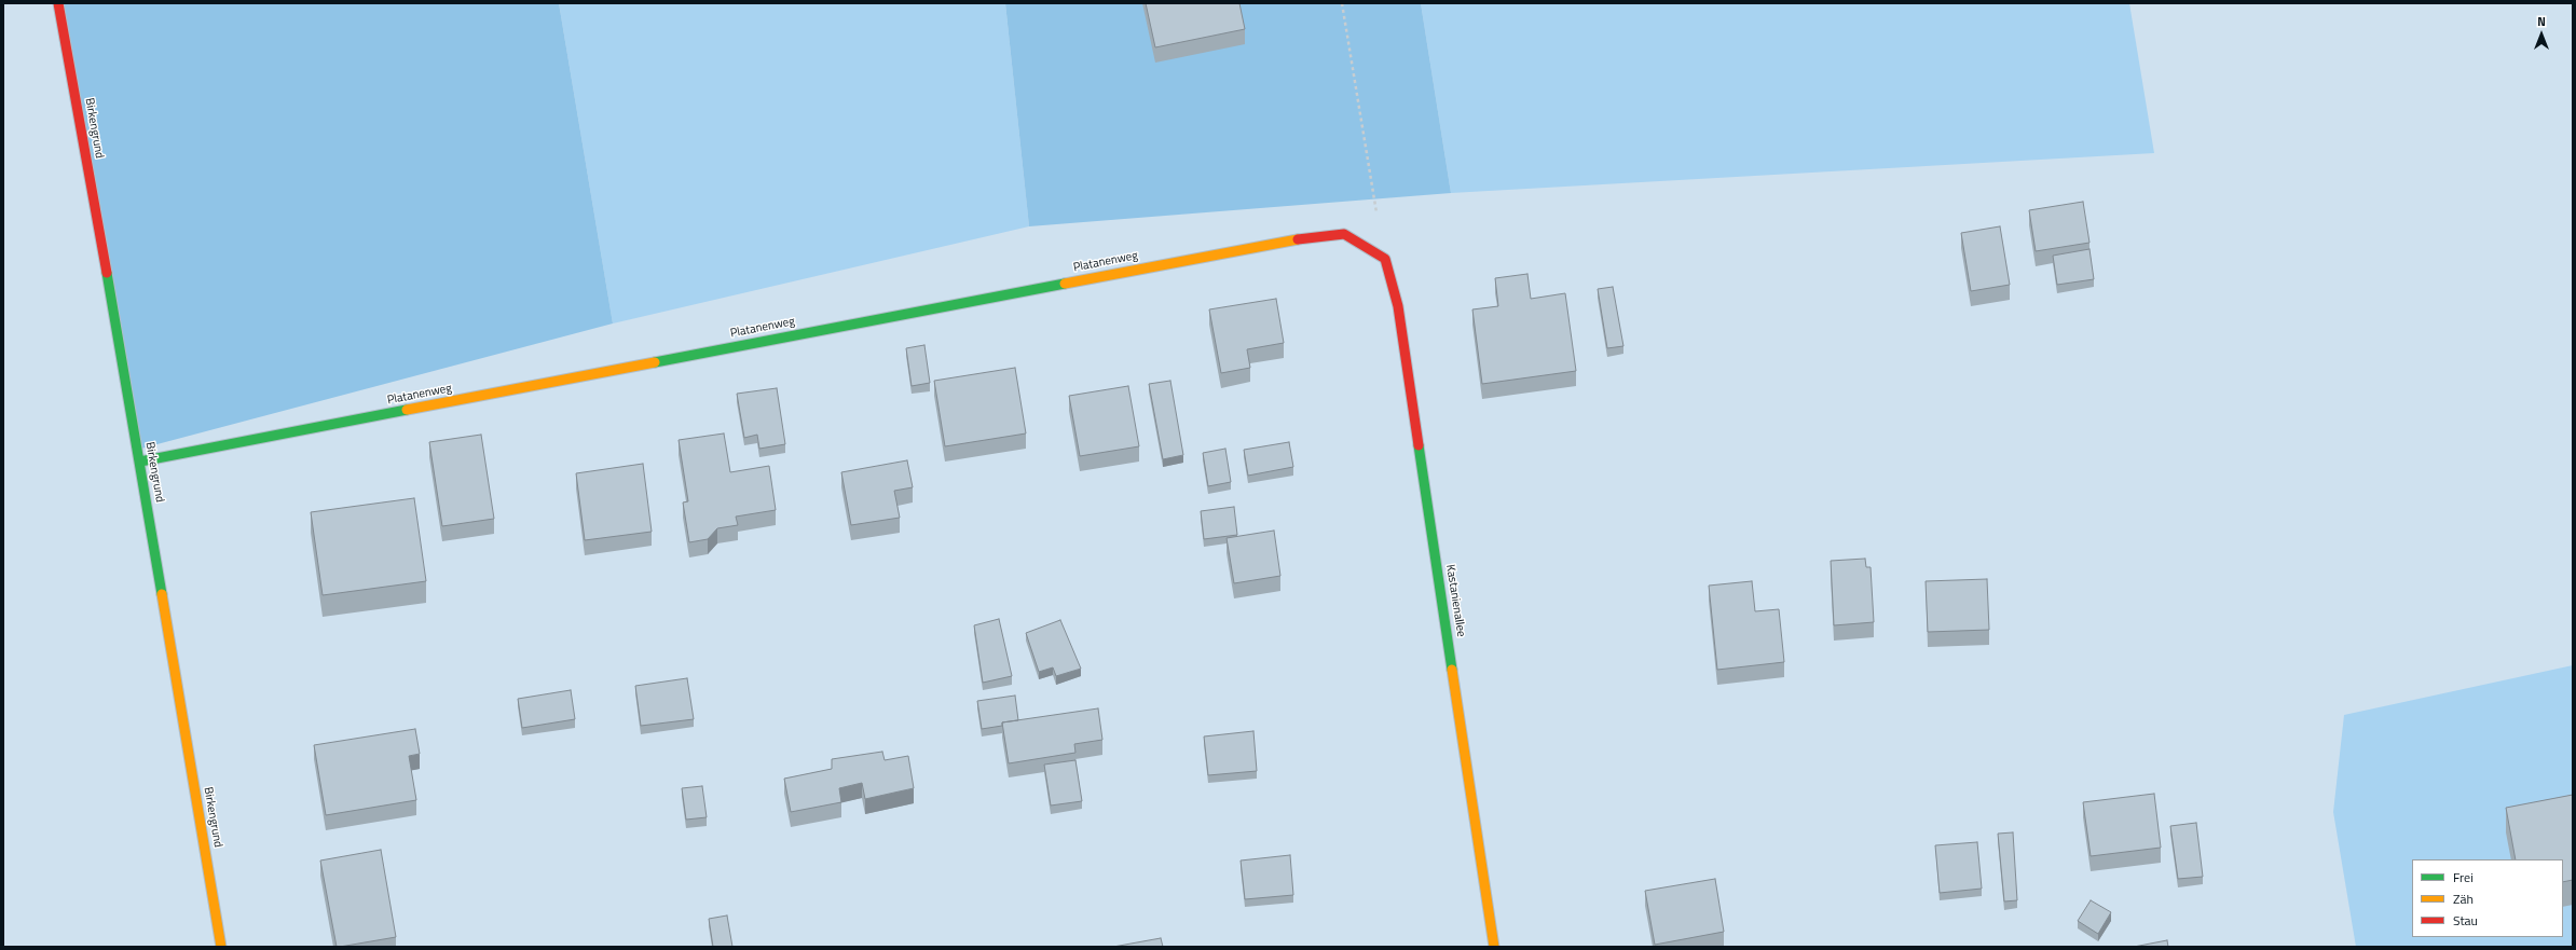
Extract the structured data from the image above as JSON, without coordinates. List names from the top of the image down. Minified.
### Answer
{"streets":{"street":["Birkengrund","Platanenweg","Kastanienallee"]},"crossings":[["Birkengrund","Platanenweg"],["Platanenweg","Kastanienallee"]],"legend":["Frei","Zäh","Stau"],"north":"top"}
